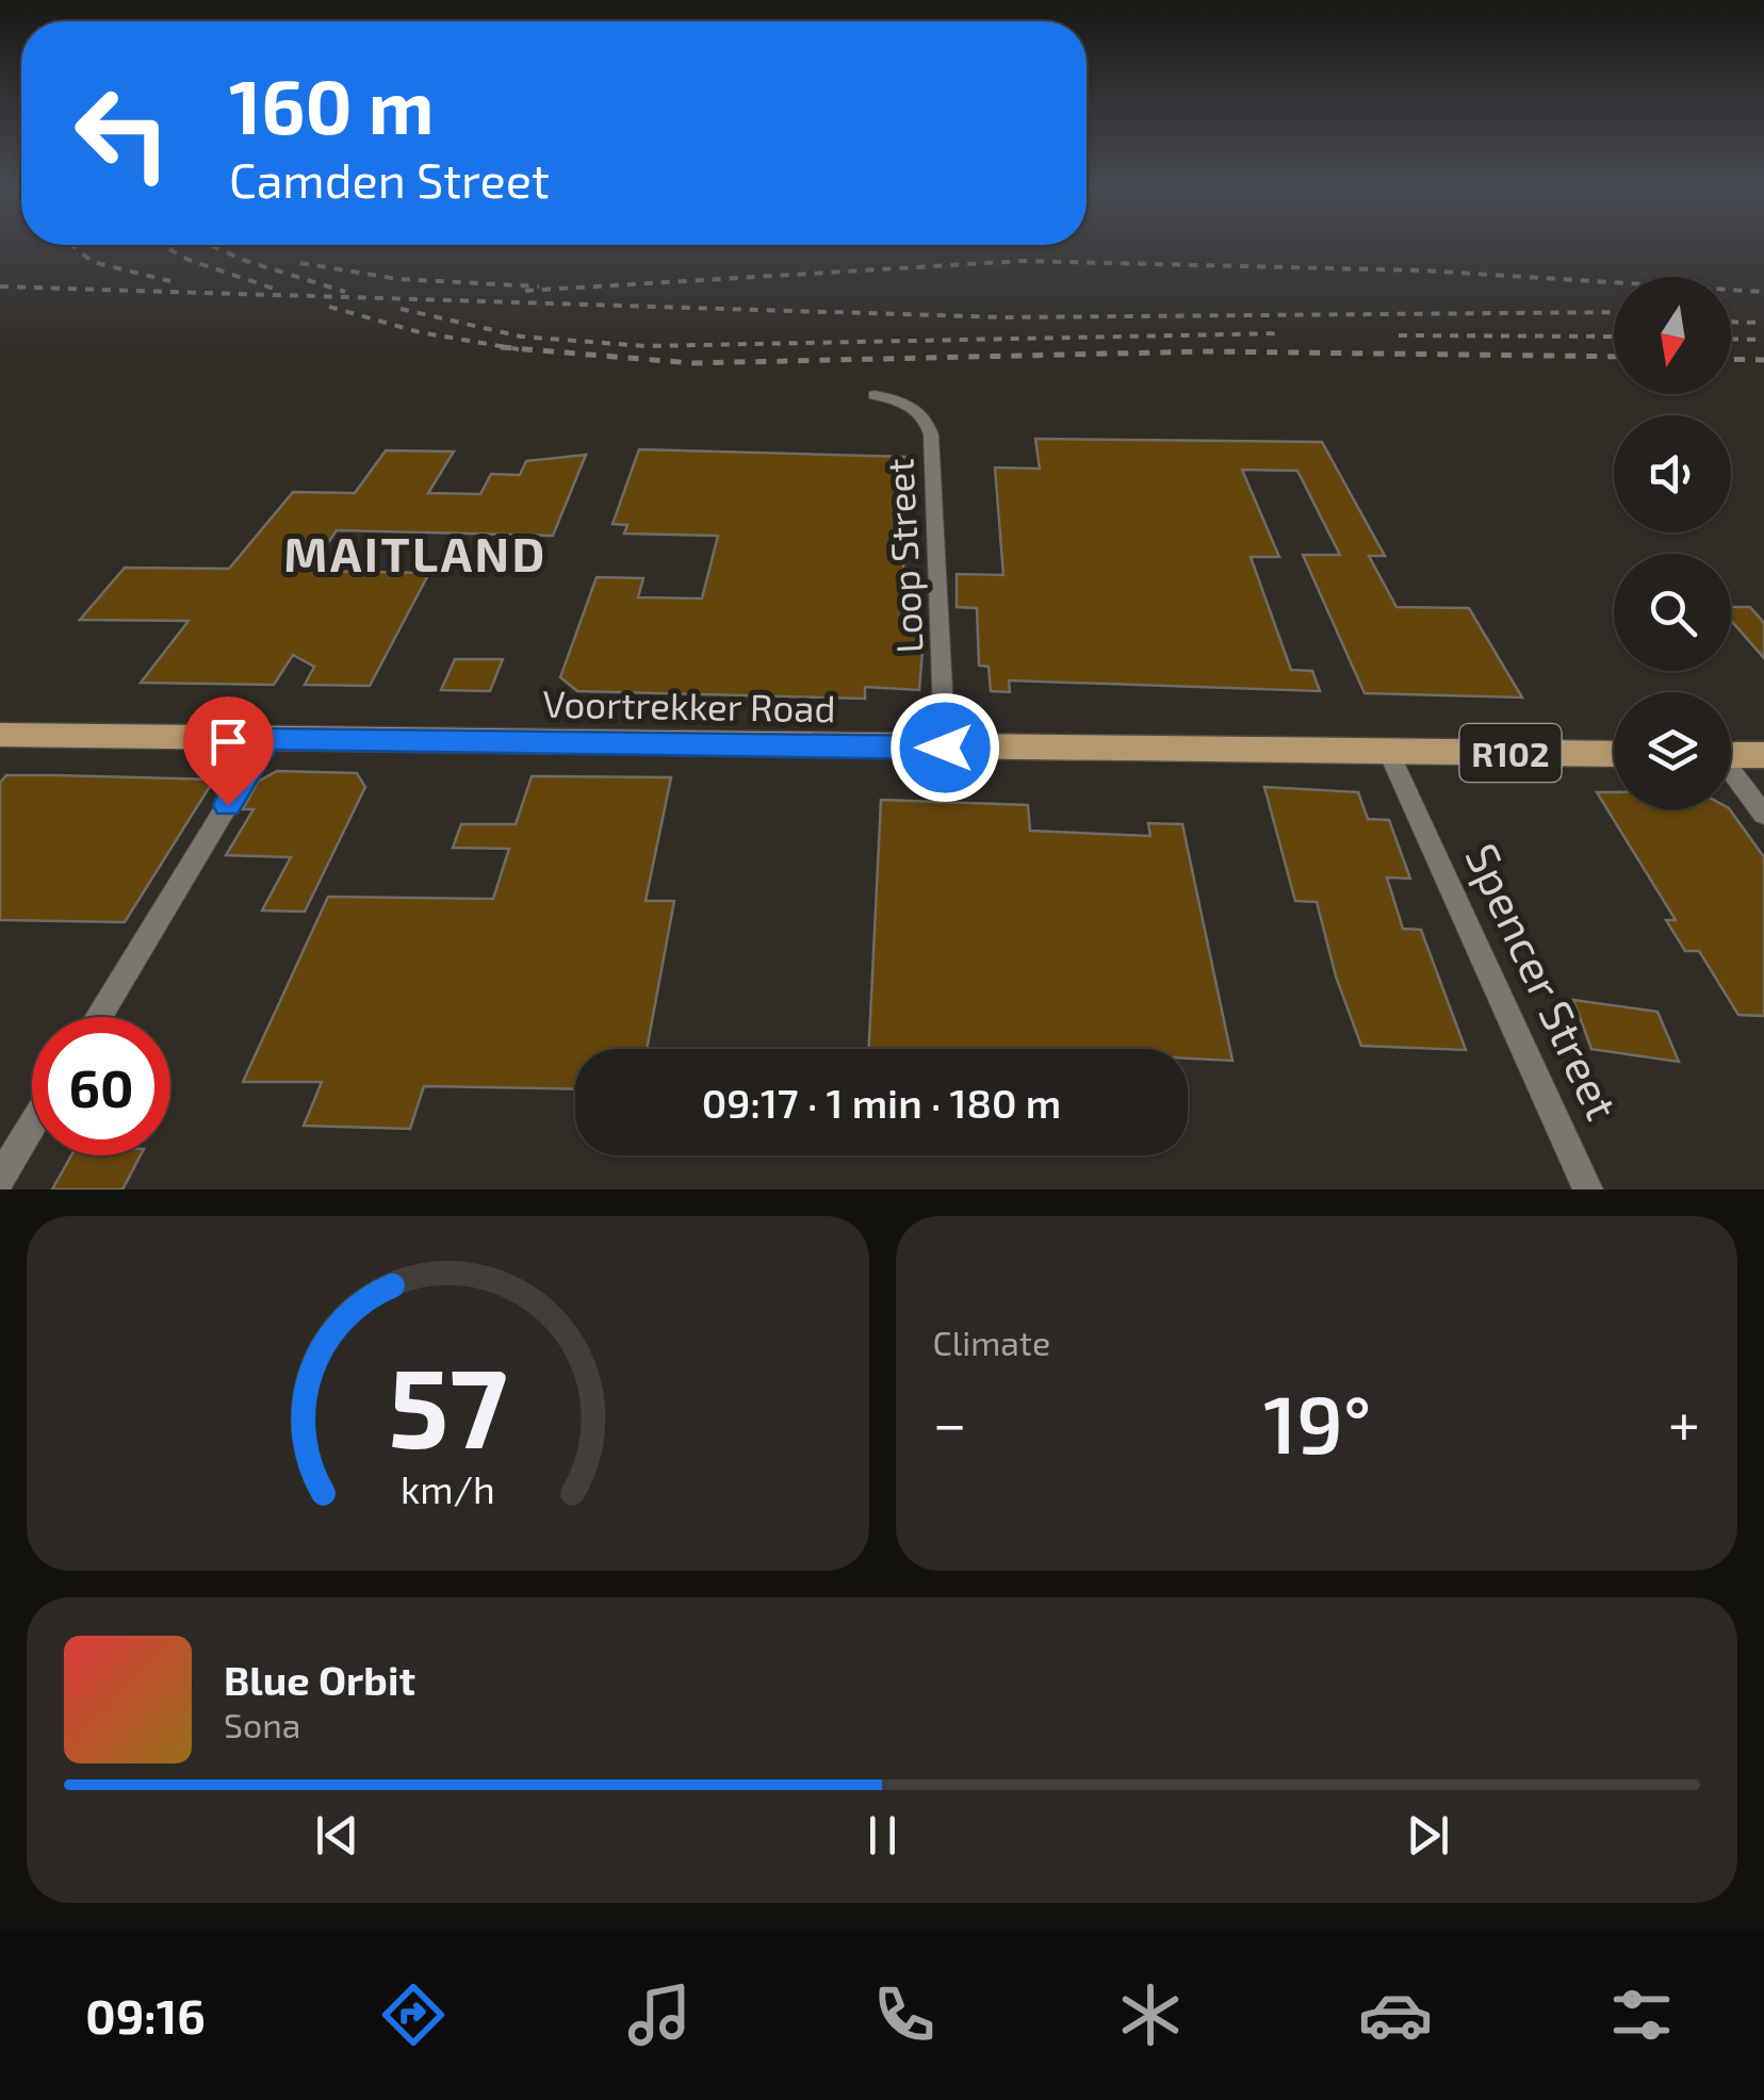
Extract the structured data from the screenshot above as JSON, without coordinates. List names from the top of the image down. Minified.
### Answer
{"streets":{"main road":["Voortrekker Road","R102"],"street":["Loop Street","Spencer Street"]},"crossings":[["Loop Street","Voortrekker Road"],["Voortrekker Road","Spencer Street"]],"districts":["MAITLAND"],"north":"bottom","page":{"turn":["160 m","Camden Street"],"limit":"60","trip":"09:17 · 1 min · 180 m","tile":"Climate","heat":["−","19°","+"],"song":["Blue Orbit","Sona"],"tabs":"09:16","gauge":["57","km/h"]}}
